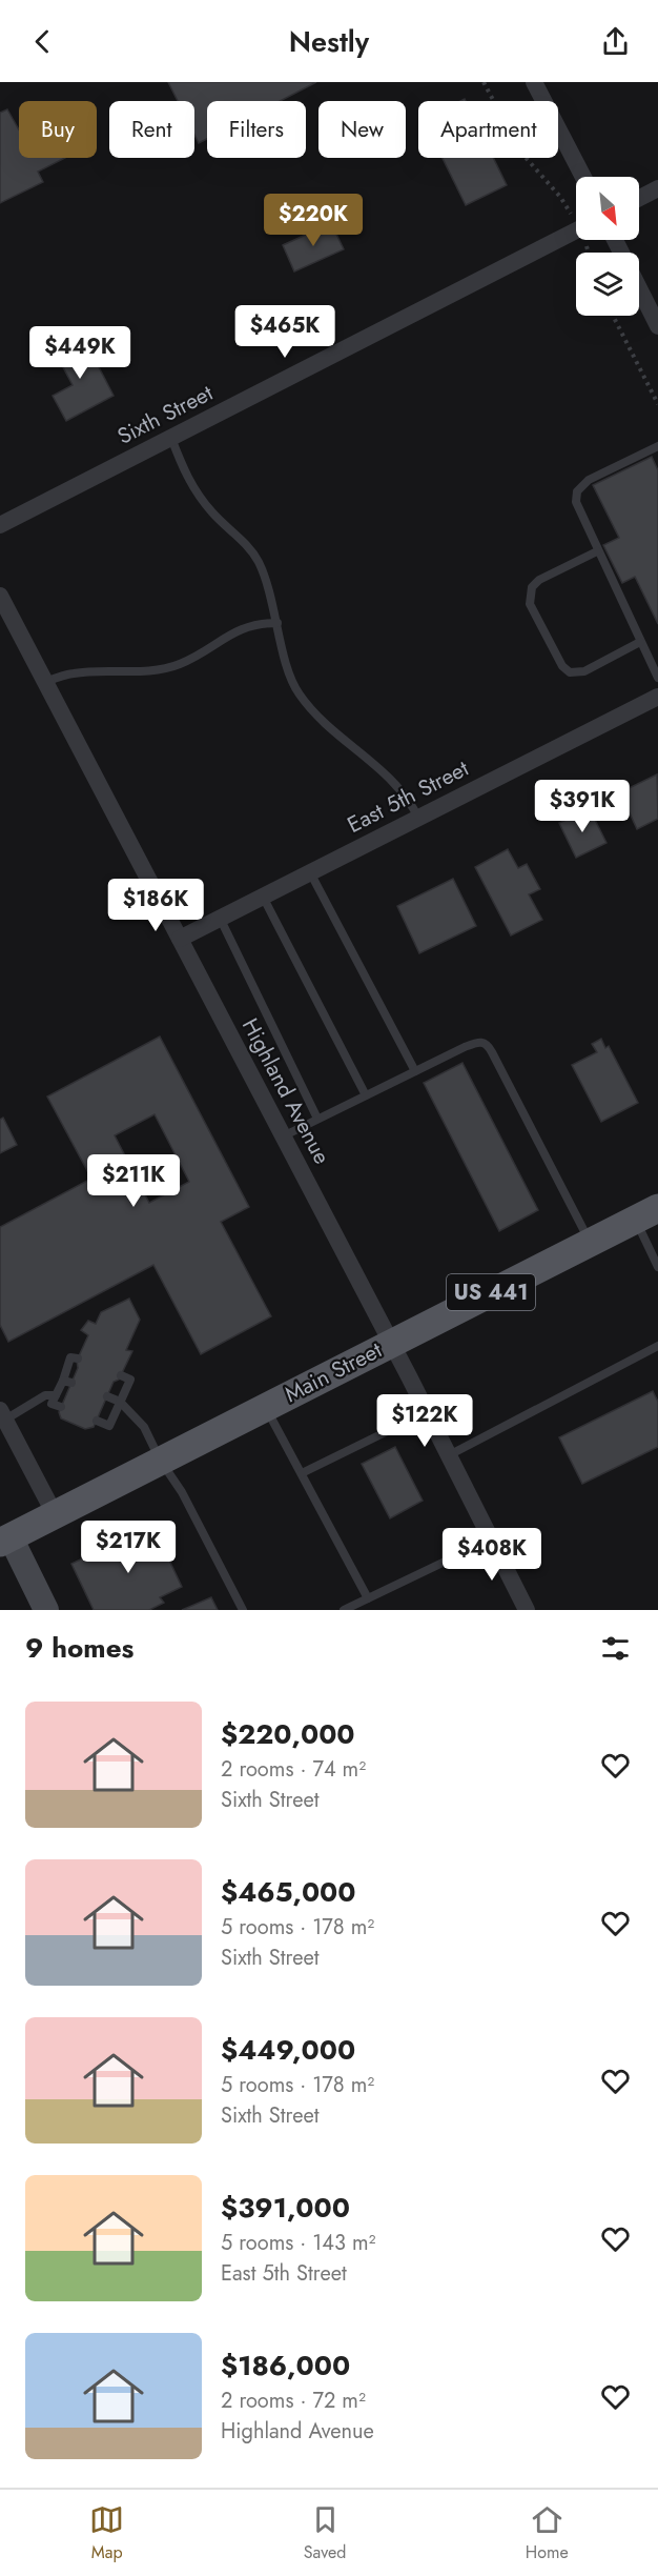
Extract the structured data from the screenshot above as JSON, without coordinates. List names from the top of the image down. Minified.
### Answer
{"streets":{"main road":["US 441","Main Street"],"street":["Sixth Street","East 5th Street","Highland Avenue"]},"crossings":[["East 5th Street","Highland Avenue"],["Highland Avenue","Main Street"]],"north":"bottom right","page":{"header":"Nestly","chip":["Buy","Rent","Filters","New","Apartment"],"price":["$220K","$465K","$449K","$391K","$186K","$211K","$122K","$217K","$408K"],"heading":"9 homes","list":[{"name":"$220,000","note":"2 rooms · 74 m² · Sixth Street"},{"name":"$465,000","note":"5 rooms · 178 m² · Sixth Street"},{"name":"$449,000","note":"5 rooms · 178 m² · Sixth Street"},{"name":"$391,000","note":"5 rooms · 143 m² · East 5th Street"},{"name":"$186,000","note":"2 rooms · 72 m² · Highland Avenue"}],"tabs":["Map","Saved","Home"]}}
